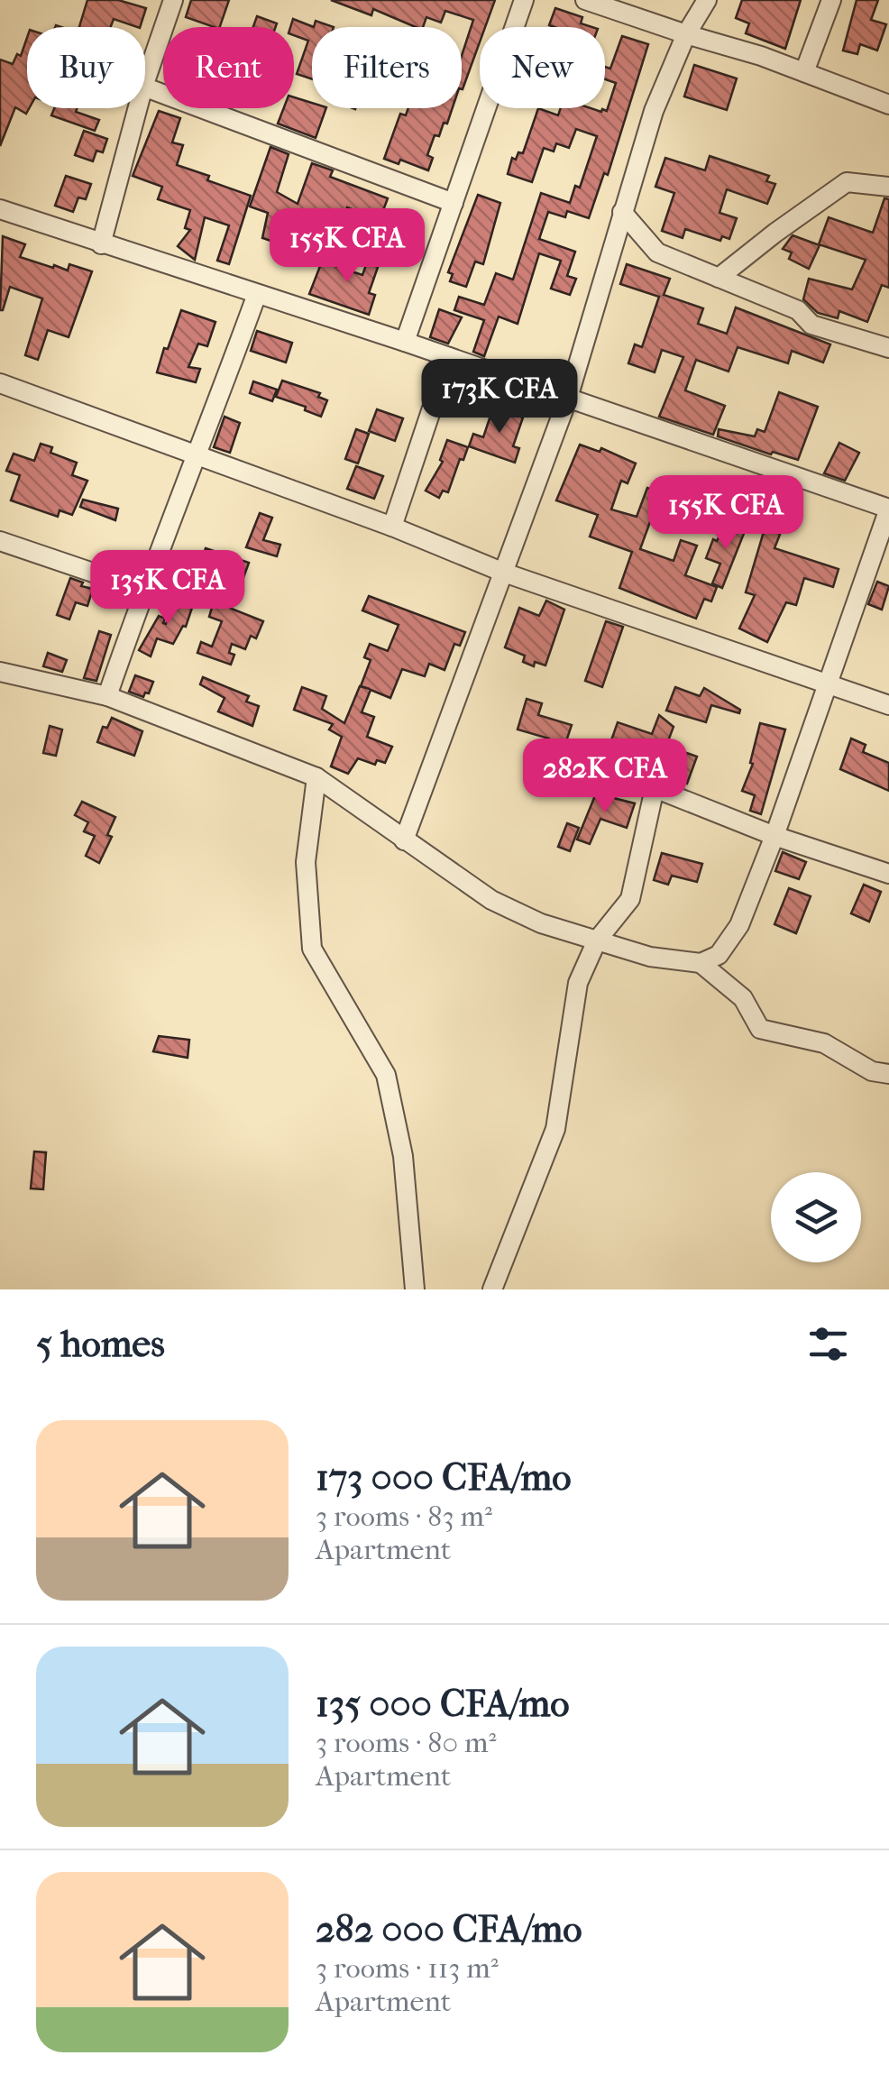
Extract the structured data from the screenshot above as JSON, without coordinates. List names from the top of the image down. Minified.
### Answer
{"page":{"chip":["Buy","Rent","Filters","New"],"price":["155K CFA","173K CFA","155K CFA","135K CFA","282K CFA"],"heading":"5 homes","list":[{"name":"173 000 CFA/mo","note":"3 rooms · 83 m² · Apartment"},{"name":"135 000 CFA/mo","note":"3 rooms · 80 m² · Apartment"},{"name":"282 000 CFA/mo","note":"3 rooms · 113 m² · Apartment"}]}}
